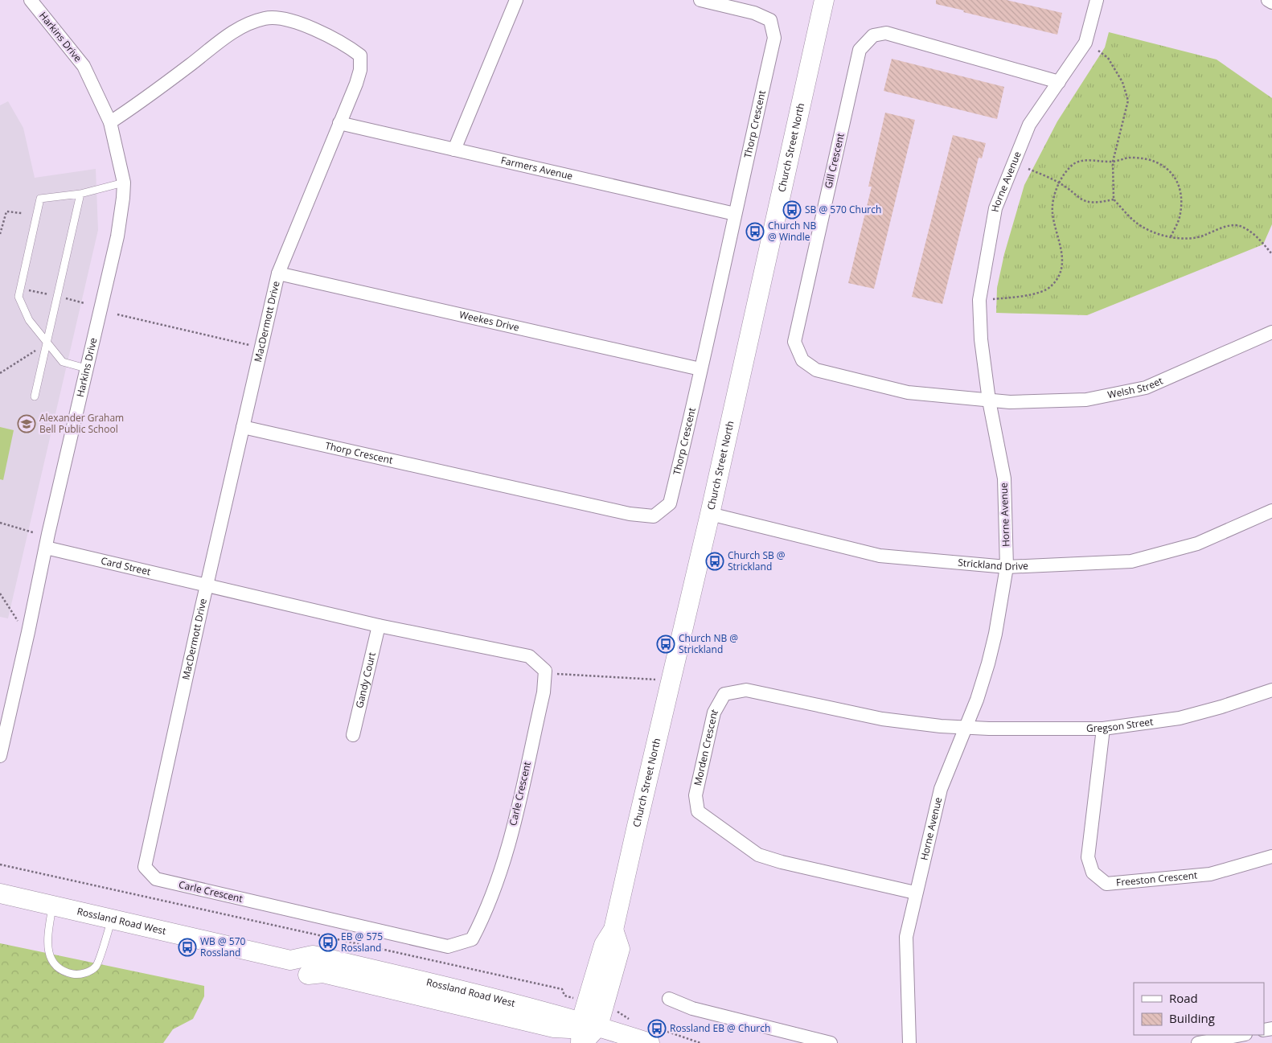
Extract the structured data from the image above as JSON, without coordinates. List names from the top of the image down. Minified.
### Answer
{"streets":{"street":["Harkins Drive","Thorp Crescent","Church Street North","Gill Crescent","Farmers Avenue","Horne Avenue","MacDermott Drive","Weekes Drive","Welsh Street","Strickland Drive","Card Street","Gandy Court","Gregson Street","Morden Crescent","Carle Crescent","Freeston Crescent","Rossland Road West"]},"crossings":[["Harkins Drive","MacDermott Drive"],["Harkins Drive","Card Street"],["Thorp Crescent","Farmers Avenue"],["Thorp Crescent","MacDermott Drive"],["Thorp Crescent","Weekes Drive"],["Church Street North","Strickland Drive"],["Church Street North","Rossland Road West"],["Gill Crescent","Horne Avenue"],["Gill Crescent","Welsh Street"],["Farmers Avenue","MacDermott Drive"],["Horne Avenue","Welsh Street"],["Horne Avenue","Strickland Drive"],["Horne Avenue","Gregson Street"],["Horne Avenue","Morden Crescent"],["MacDermott Drive","Weekes Drive"],["MacDermott Drive","Card Street"],["MacDermott Drive","Carle Crescent"],["Gregson Street","Morden Crescent"],["Gregson Street","Freeston Crescent"]],"places":{"bus stop":["SB @ 570 Church","Church NB @ Windle","Church SB @ Strickland","Church NB @ Strickland","EB @ 575 Rossland","WB @ 570 Rossland","Rossland EB @ Church"],"school or university":["Alexander Graham Bell Public School"]},"legend":["Road","Building"]}
